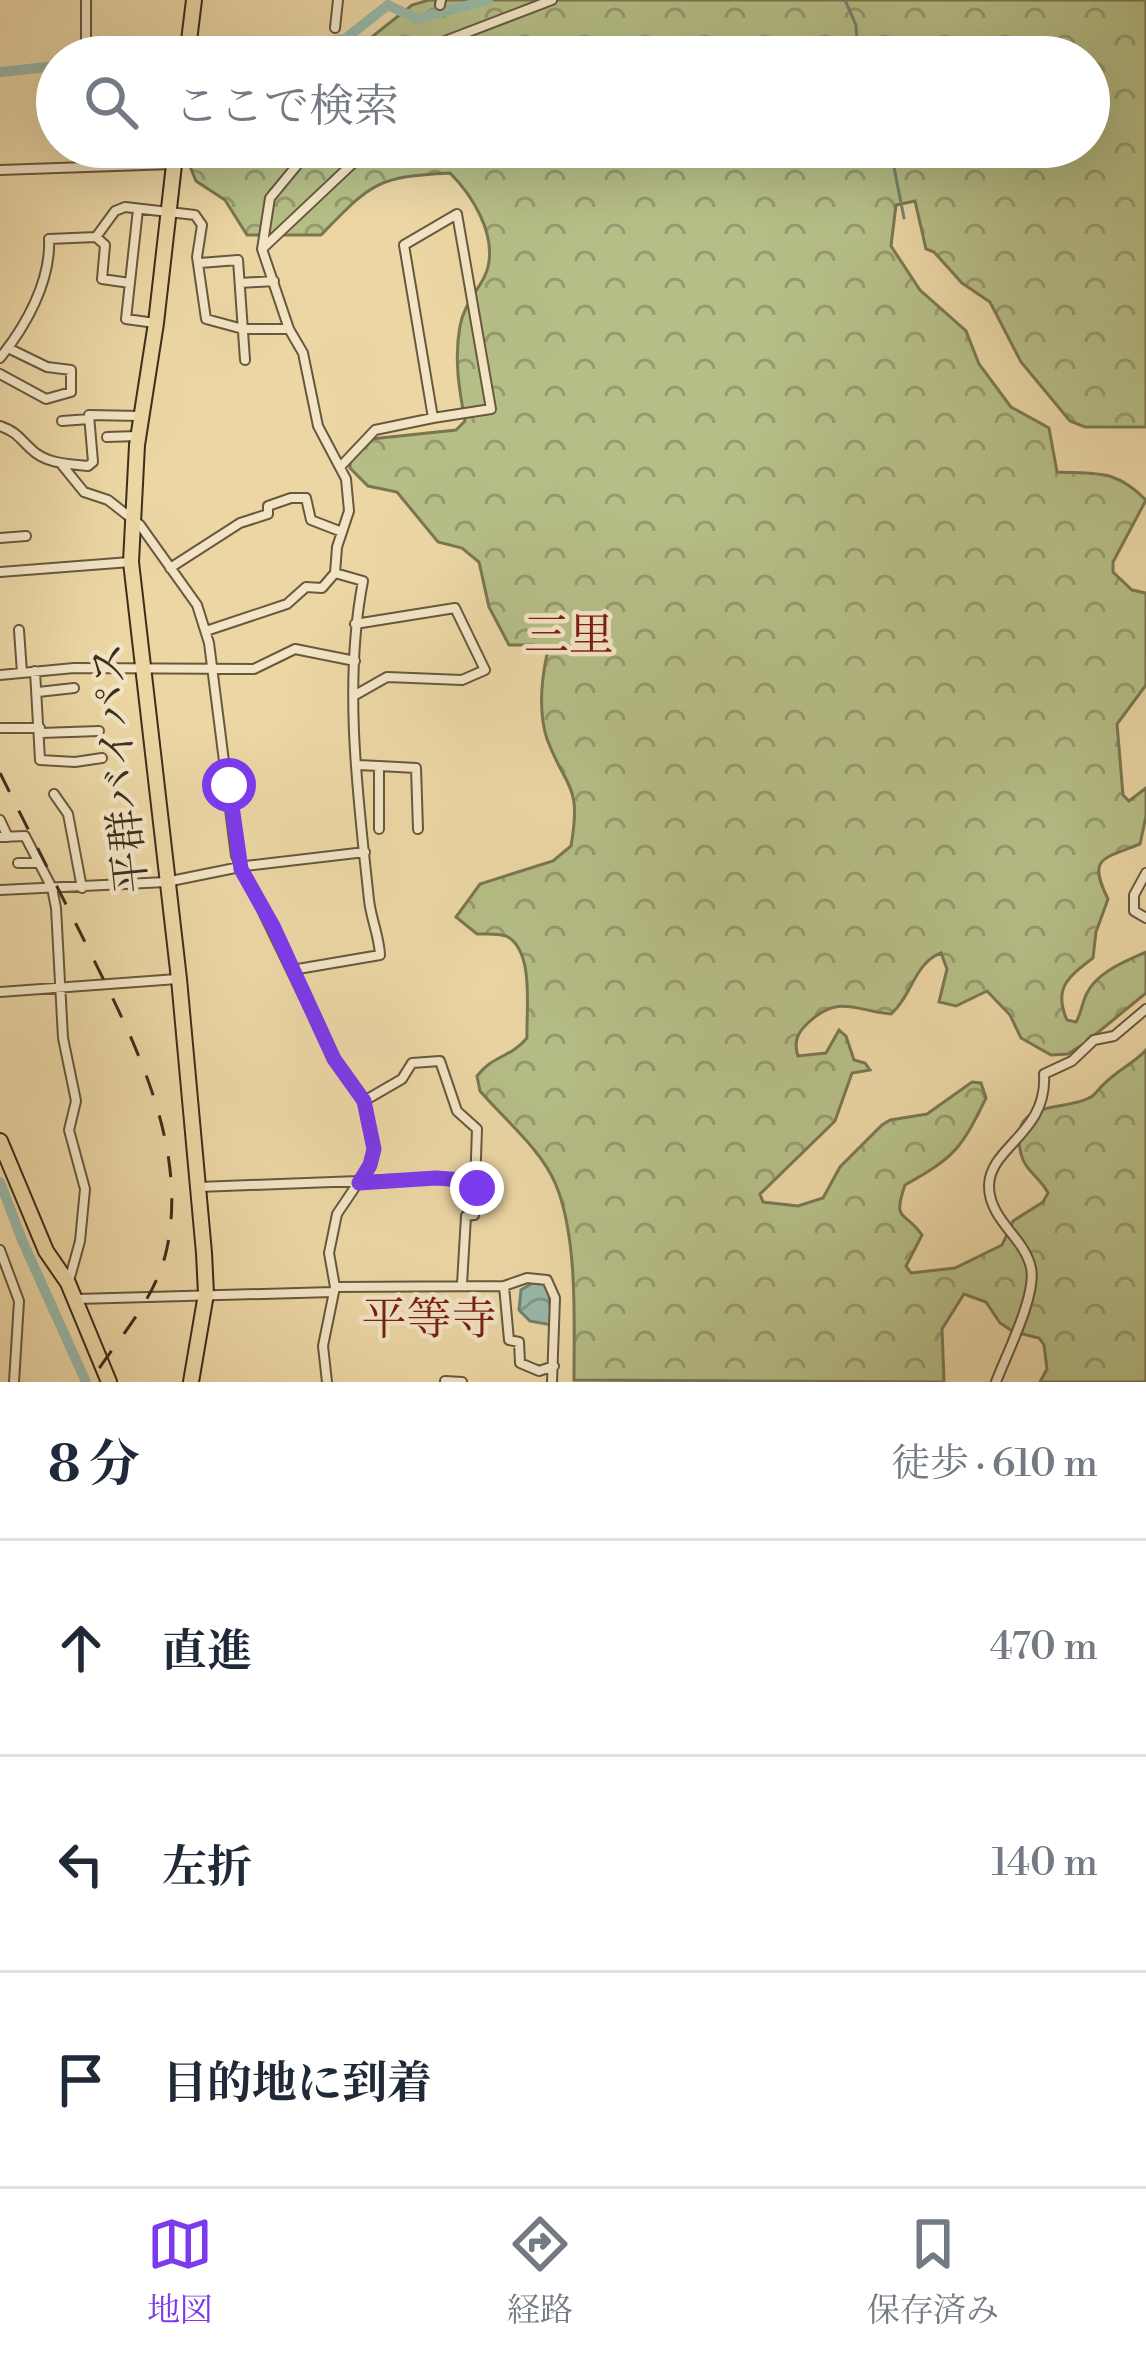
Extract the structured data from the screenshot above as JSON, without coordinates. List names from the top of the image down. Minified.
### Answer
{"streets":{"highway":["平群バイパス"]},"districts":["三里","平等寺"],"page":{"search":"ここで検索","heading":["8 分","徒歩 · 610 m"],"list":[["直進","470 m"],["左折","140 m"],"目的地に到着"],"nav":["地図","経路","保存済み"]}}
